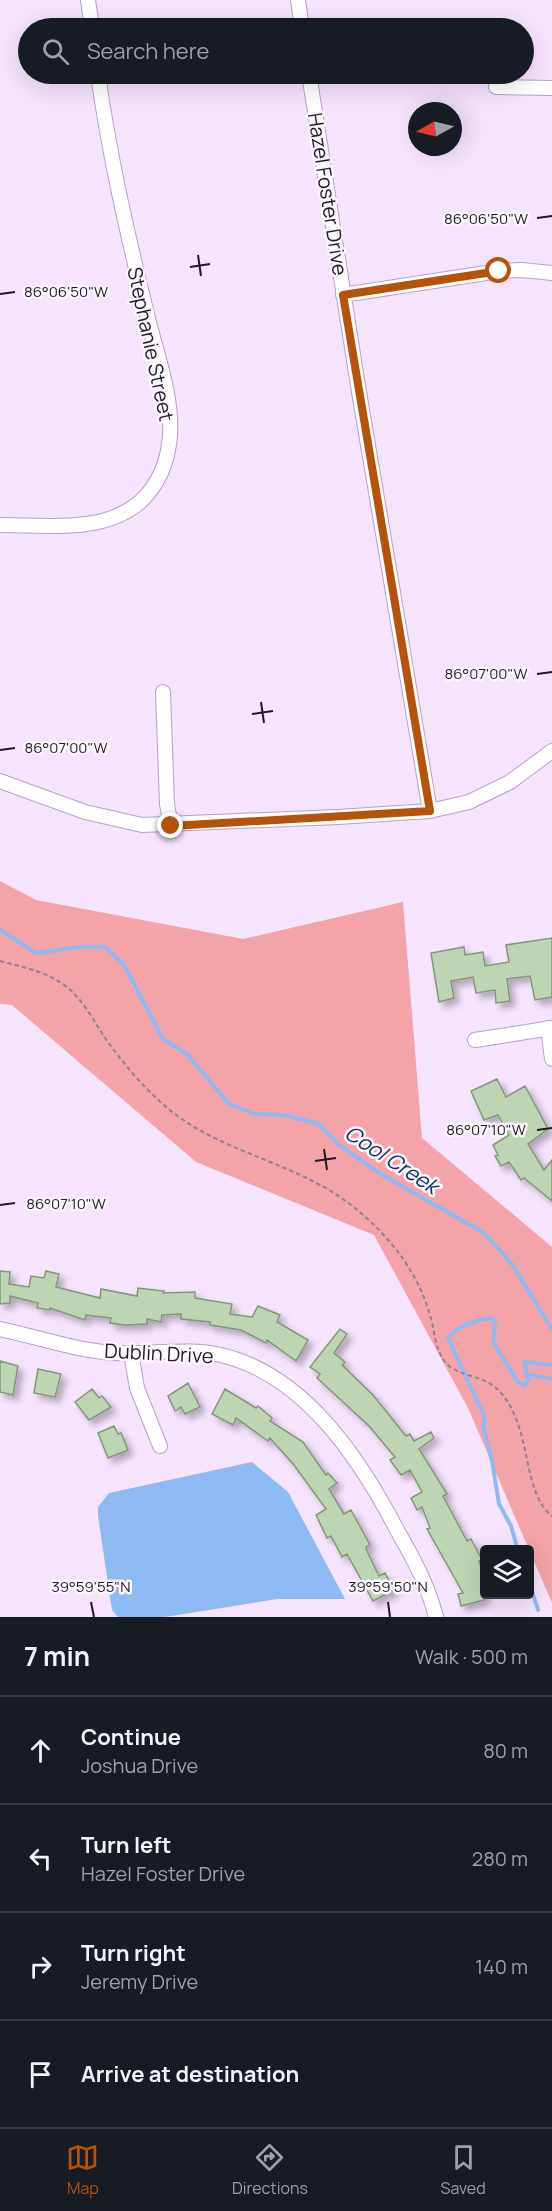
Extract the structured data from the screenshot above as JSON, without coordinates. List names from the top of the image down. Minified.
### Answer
{"streets":{"street":["Hazel Foster Drive","Stephanie Street","Dublin Drive"]},"water":["Cool Creek"],"north":"left","page":{"search":"Search here","heading":["7 min","Walk · 500 m"],"list":[["Continue","Joshua Drive","80 m"],["Turn left","Hazel Foster Drive","280 m"],["Turn right","Jeremy Drive","140 m"],"Arrive at destination"],"nav":["Map","Directions","Saved"]},"coordinates":["86°06'50\"W","86°07'00\"W","86°07'10\"W","39°59'55\"N","39°59'50\"N"]}
